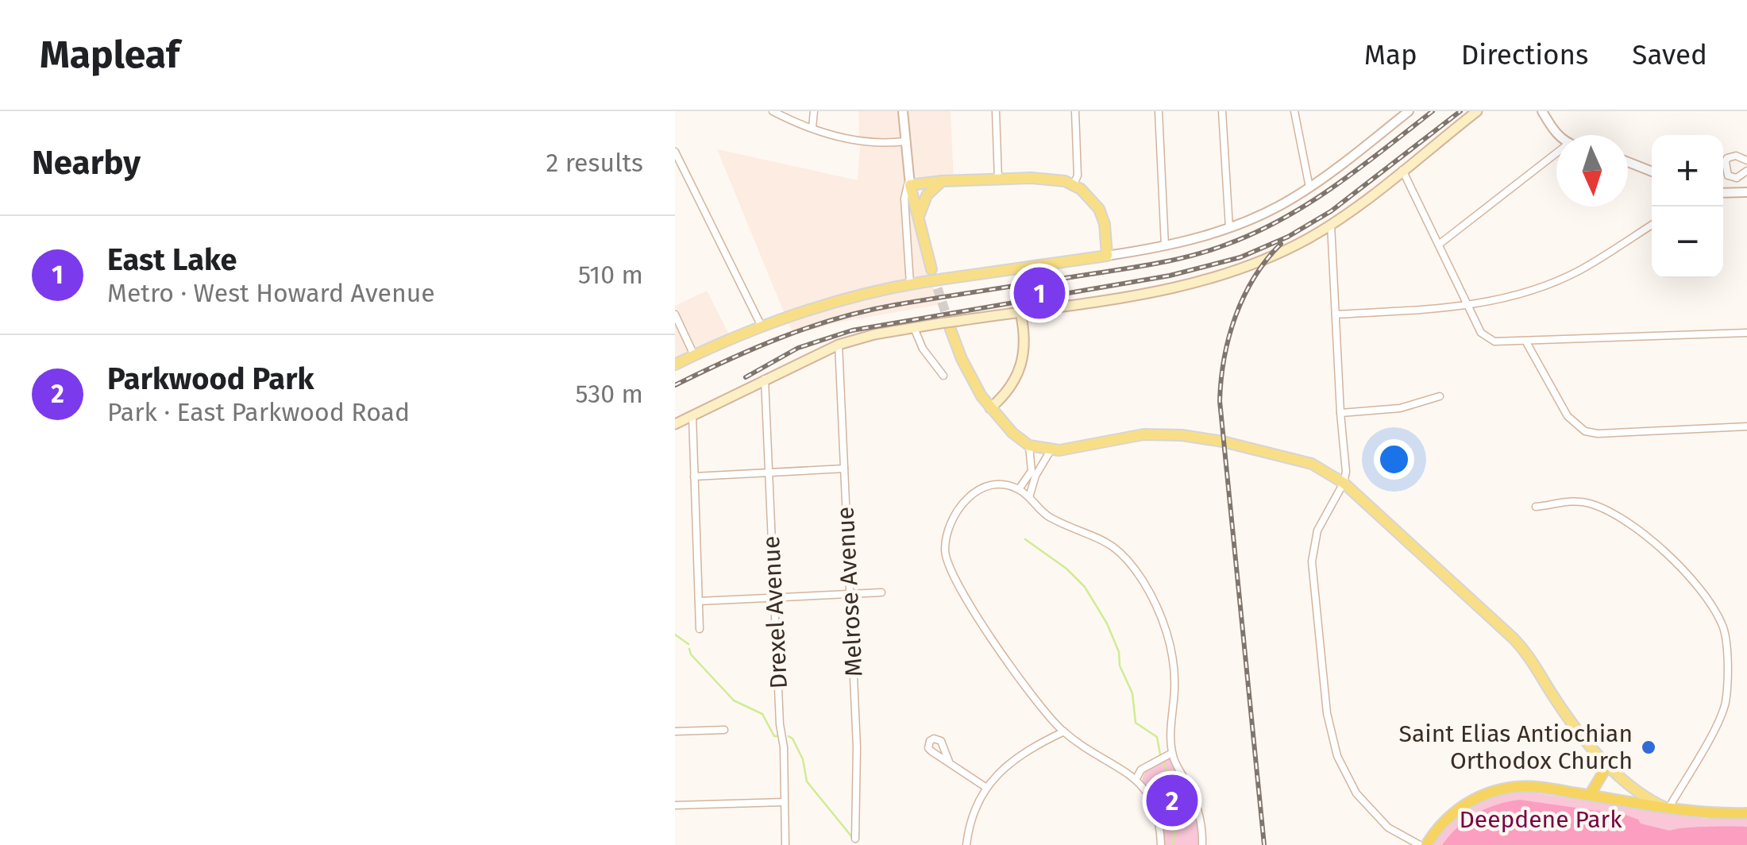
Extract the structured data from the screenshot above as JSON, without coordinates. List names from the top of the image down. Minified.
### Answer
{"streets":{"street":["Melrose Avenue","Drexel Avenue"]},"parks":["Deepdene Park"],"places":["Saint Elias Antiochian Orthodox Church"],"north":"bottom","page":{"header":"Mapleaf","nav":["Map","Directions","Saved"],"heading":["Nearby","2 results"],"map_buttons":["+","−"],"list":[{"mark":"1","name":"East Lake","note":"Metro · West Howard Avenue","value":"510 m"},{"mark":"2","name":"Parkwood Park","note":"Park · East Parkwood Road","value":"530 m"}],"pins":["1","2"]}}
